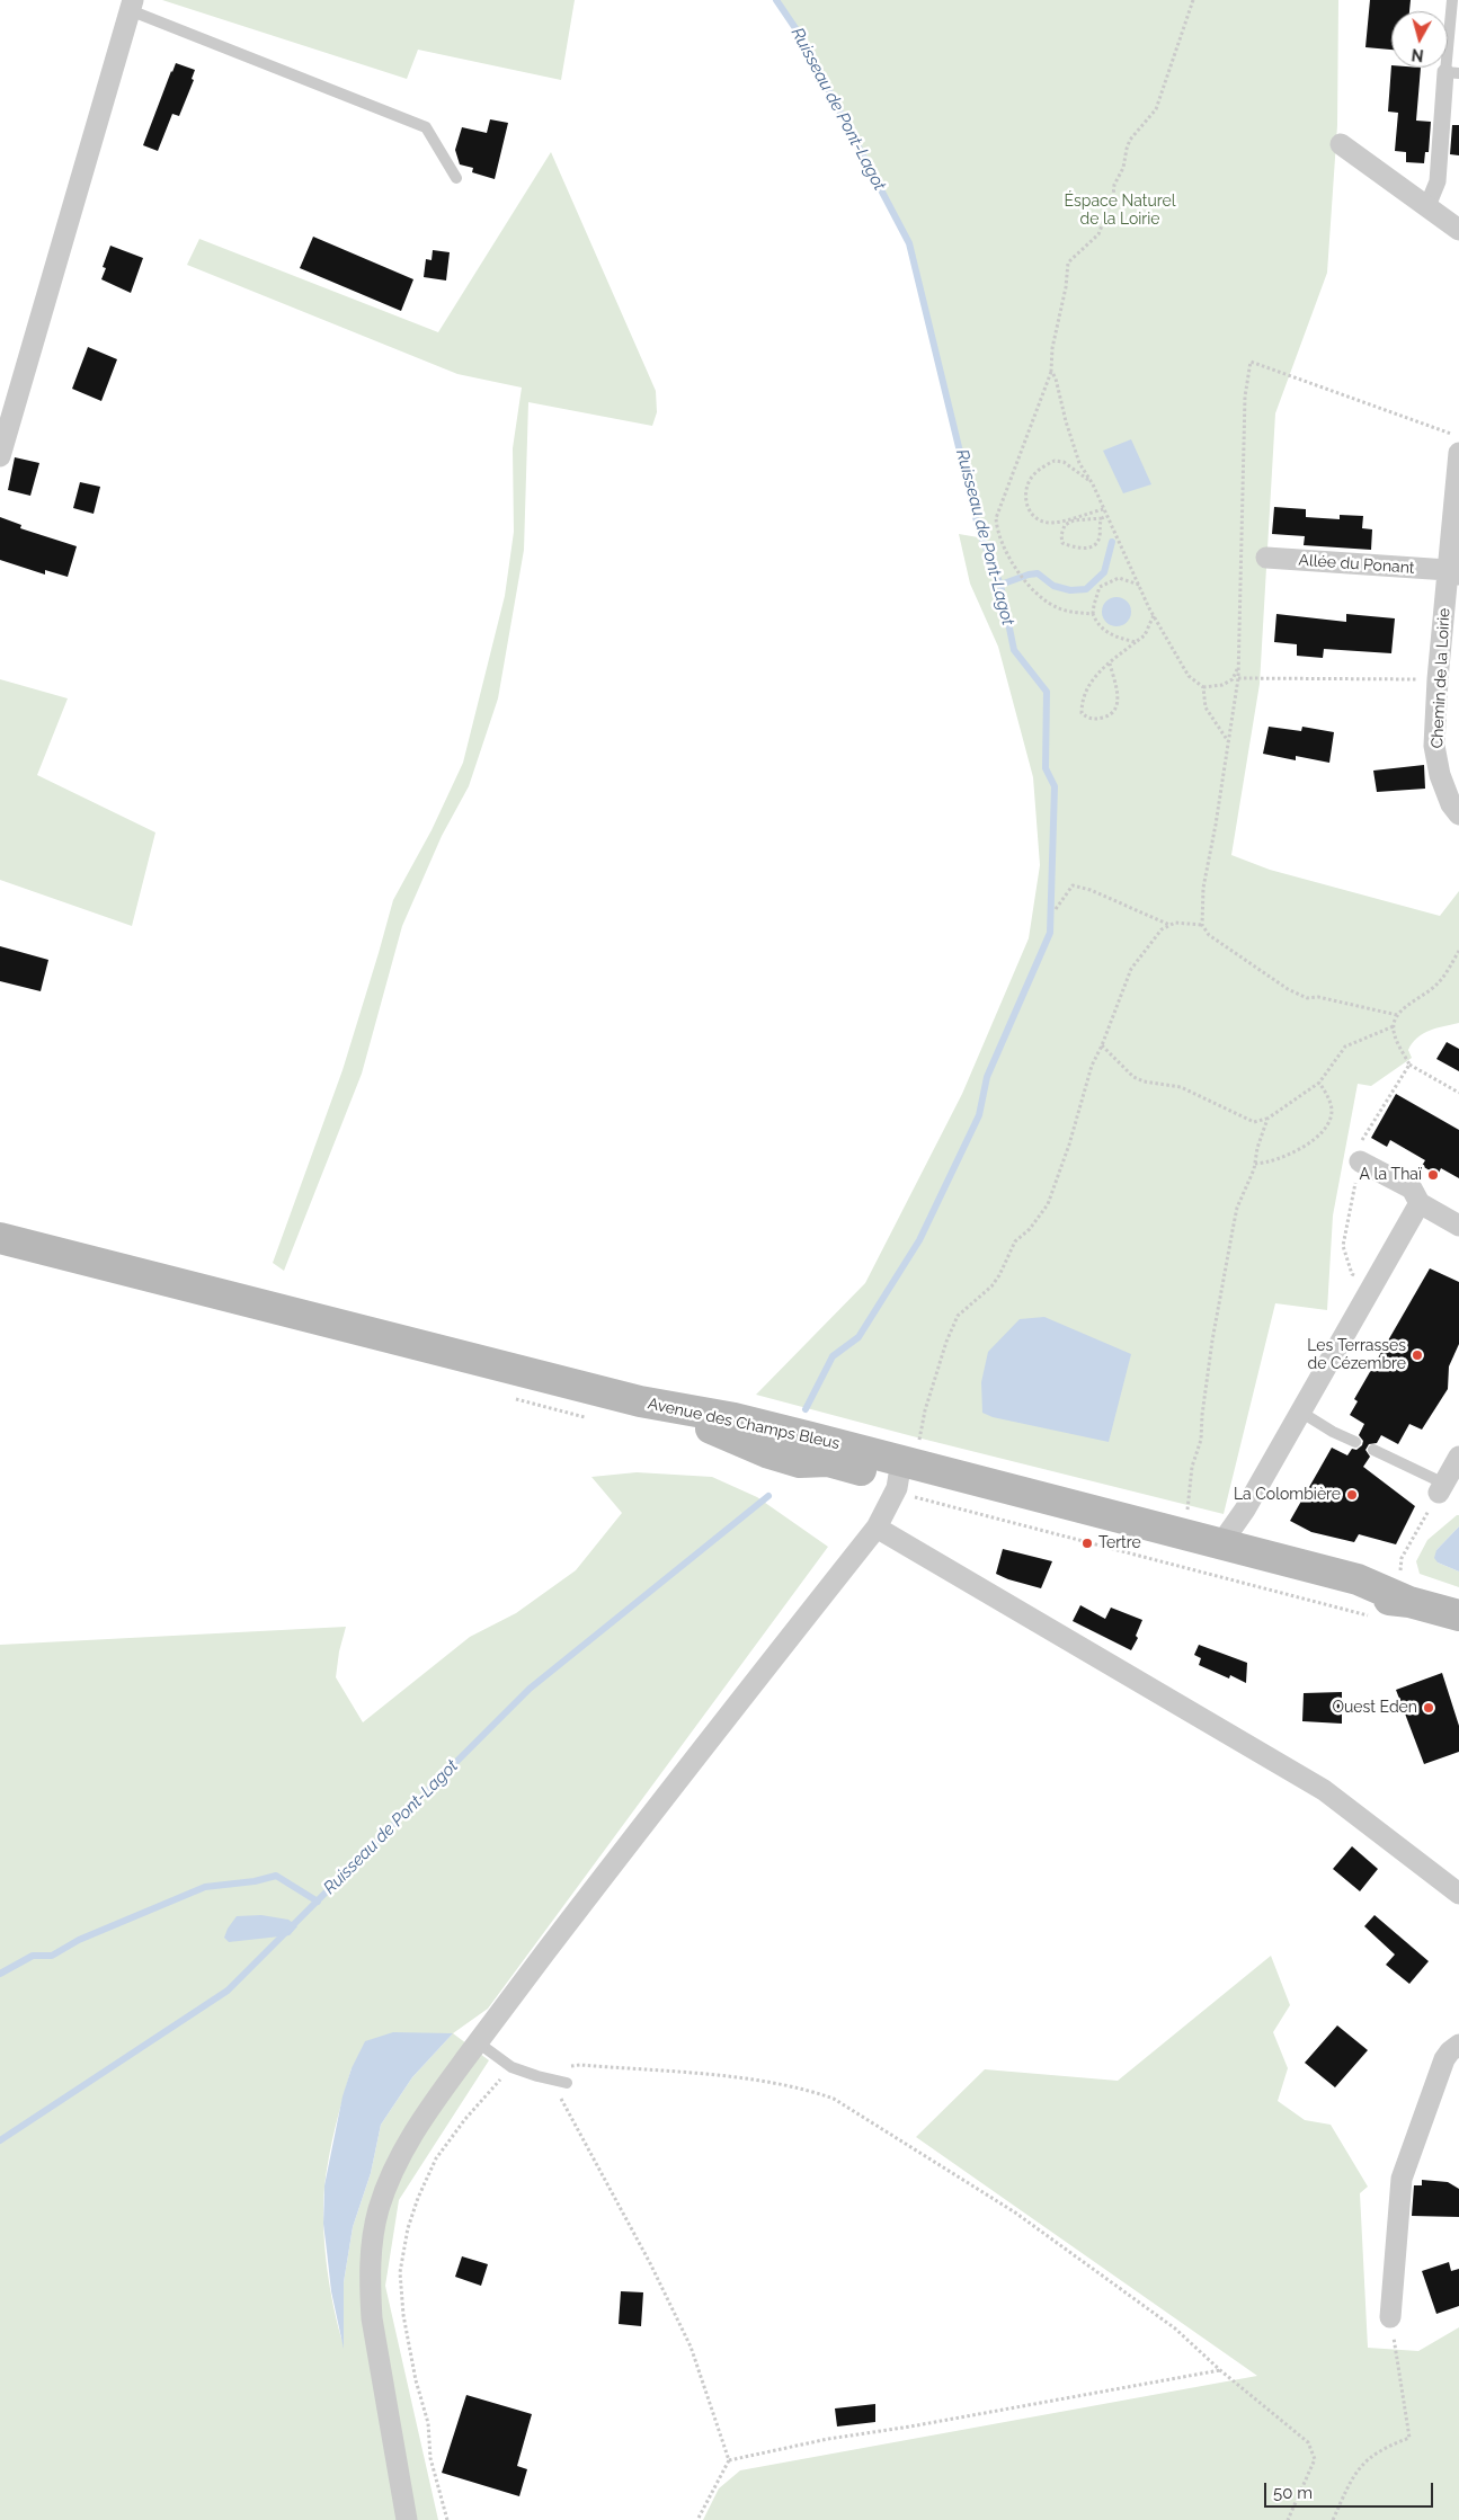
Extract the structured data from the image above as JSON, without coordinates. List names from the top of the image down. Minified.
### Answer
{"streets":{"main road":["Avenue des Champs Bleus"],"street":["Allée du Ponant","Chemin de la Loirie"]},"crossings":[["Allée du Ponant","Chemin de la Loirie"]],"water":["Ruisseau de Pont-Lagot"],"parks":["Éspace Naturel de la Loirie"],"places":["A la Thaï","Les Terrasses de Cézembre","La Colombière","Tertre","Ouest Eden"],"scale_bar":"50 m","north":"bottom"}
